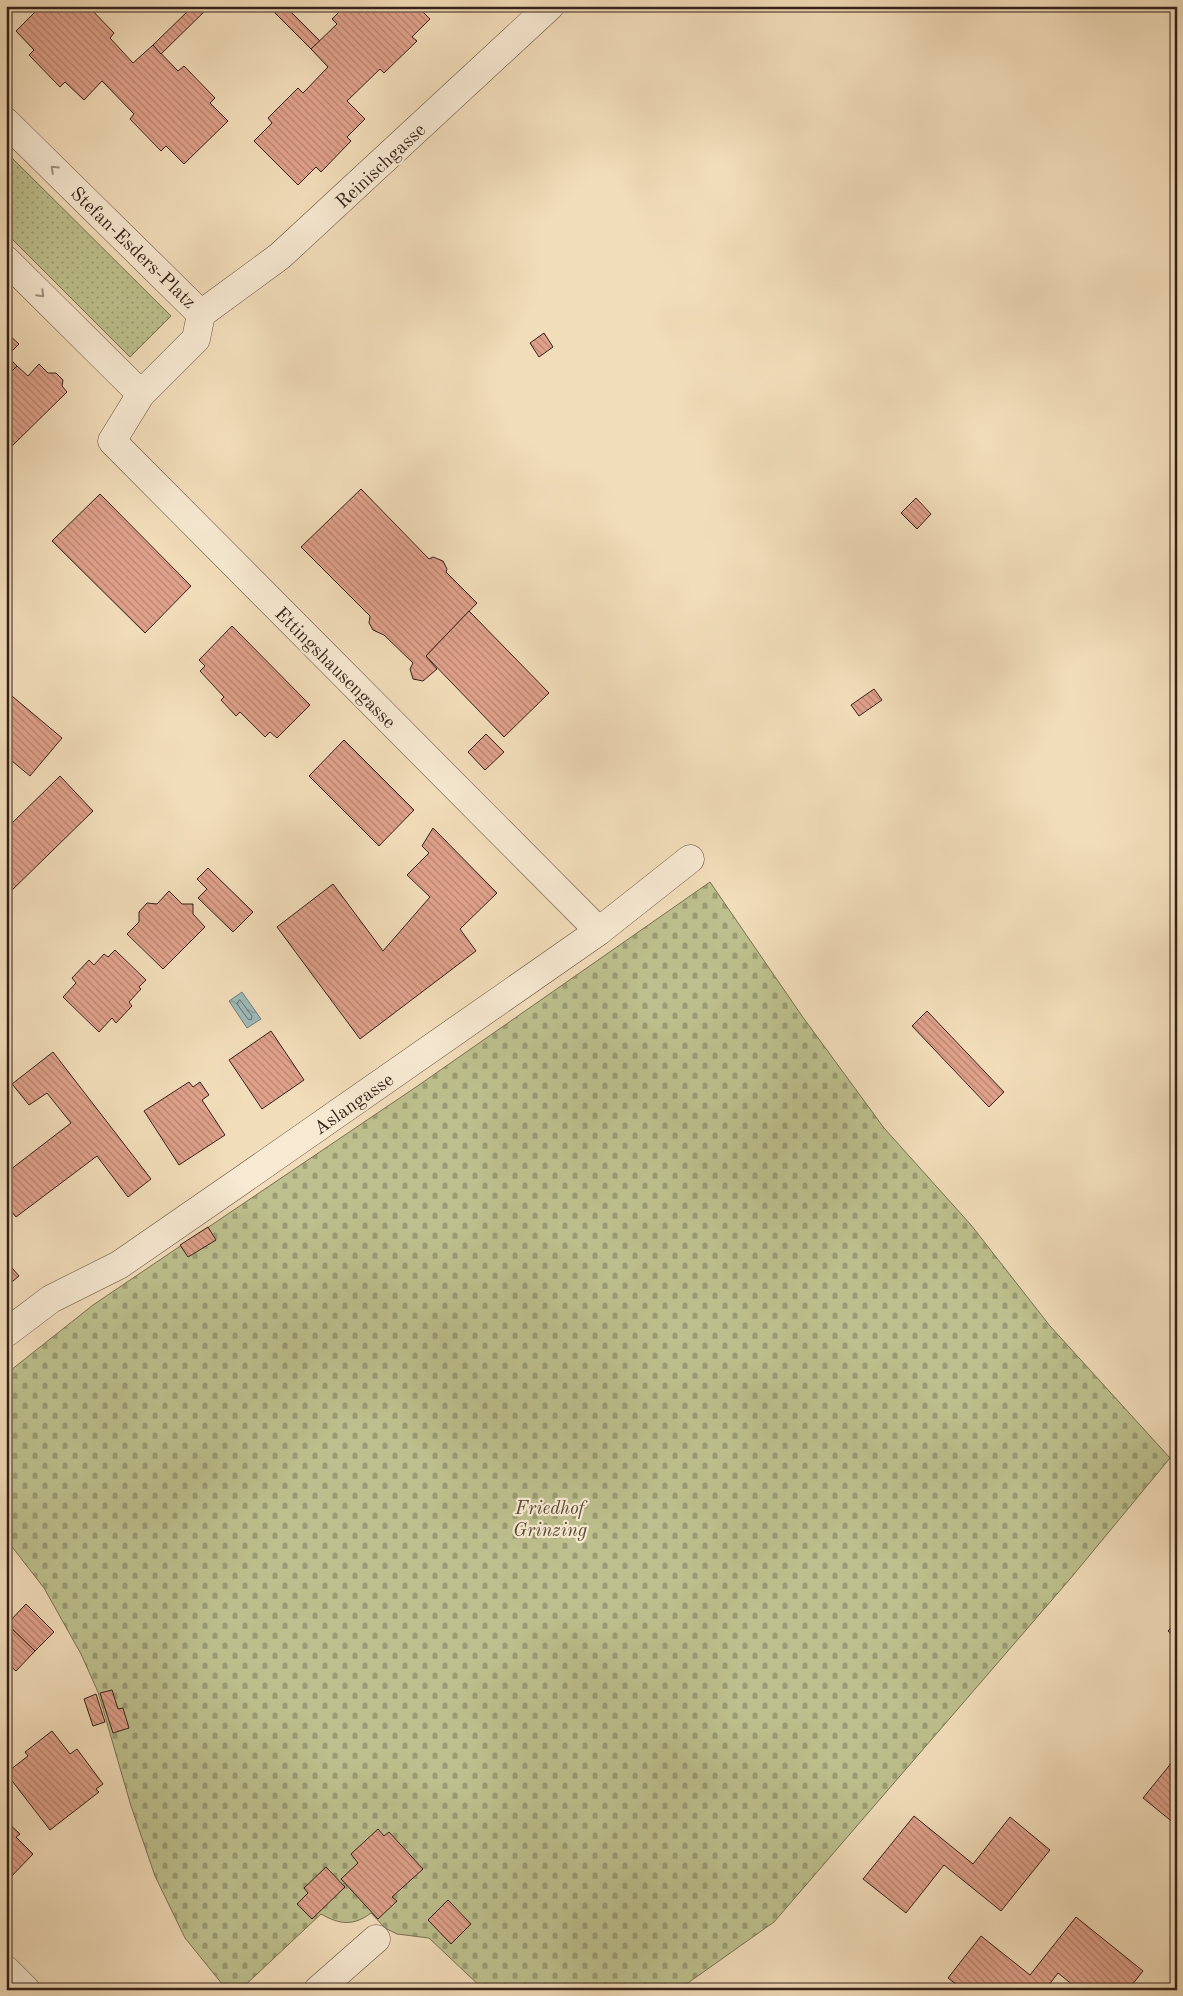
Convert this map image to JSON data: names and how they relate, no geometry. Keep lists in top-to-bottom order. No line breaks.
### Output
{"streets":{"street":["Reinischgasse","Stefan-Esders-Platz","Ettingshausengasse","Aslangasse"]},"crossings":[["Reinischgasse","Stefan-Esders-Platz"],["Stefan-Esders-Platz","Ettingshausengasse"],["Ettingshausengasse","Aslangasse"]],"parks":["Friedhof Grinzing"]}
